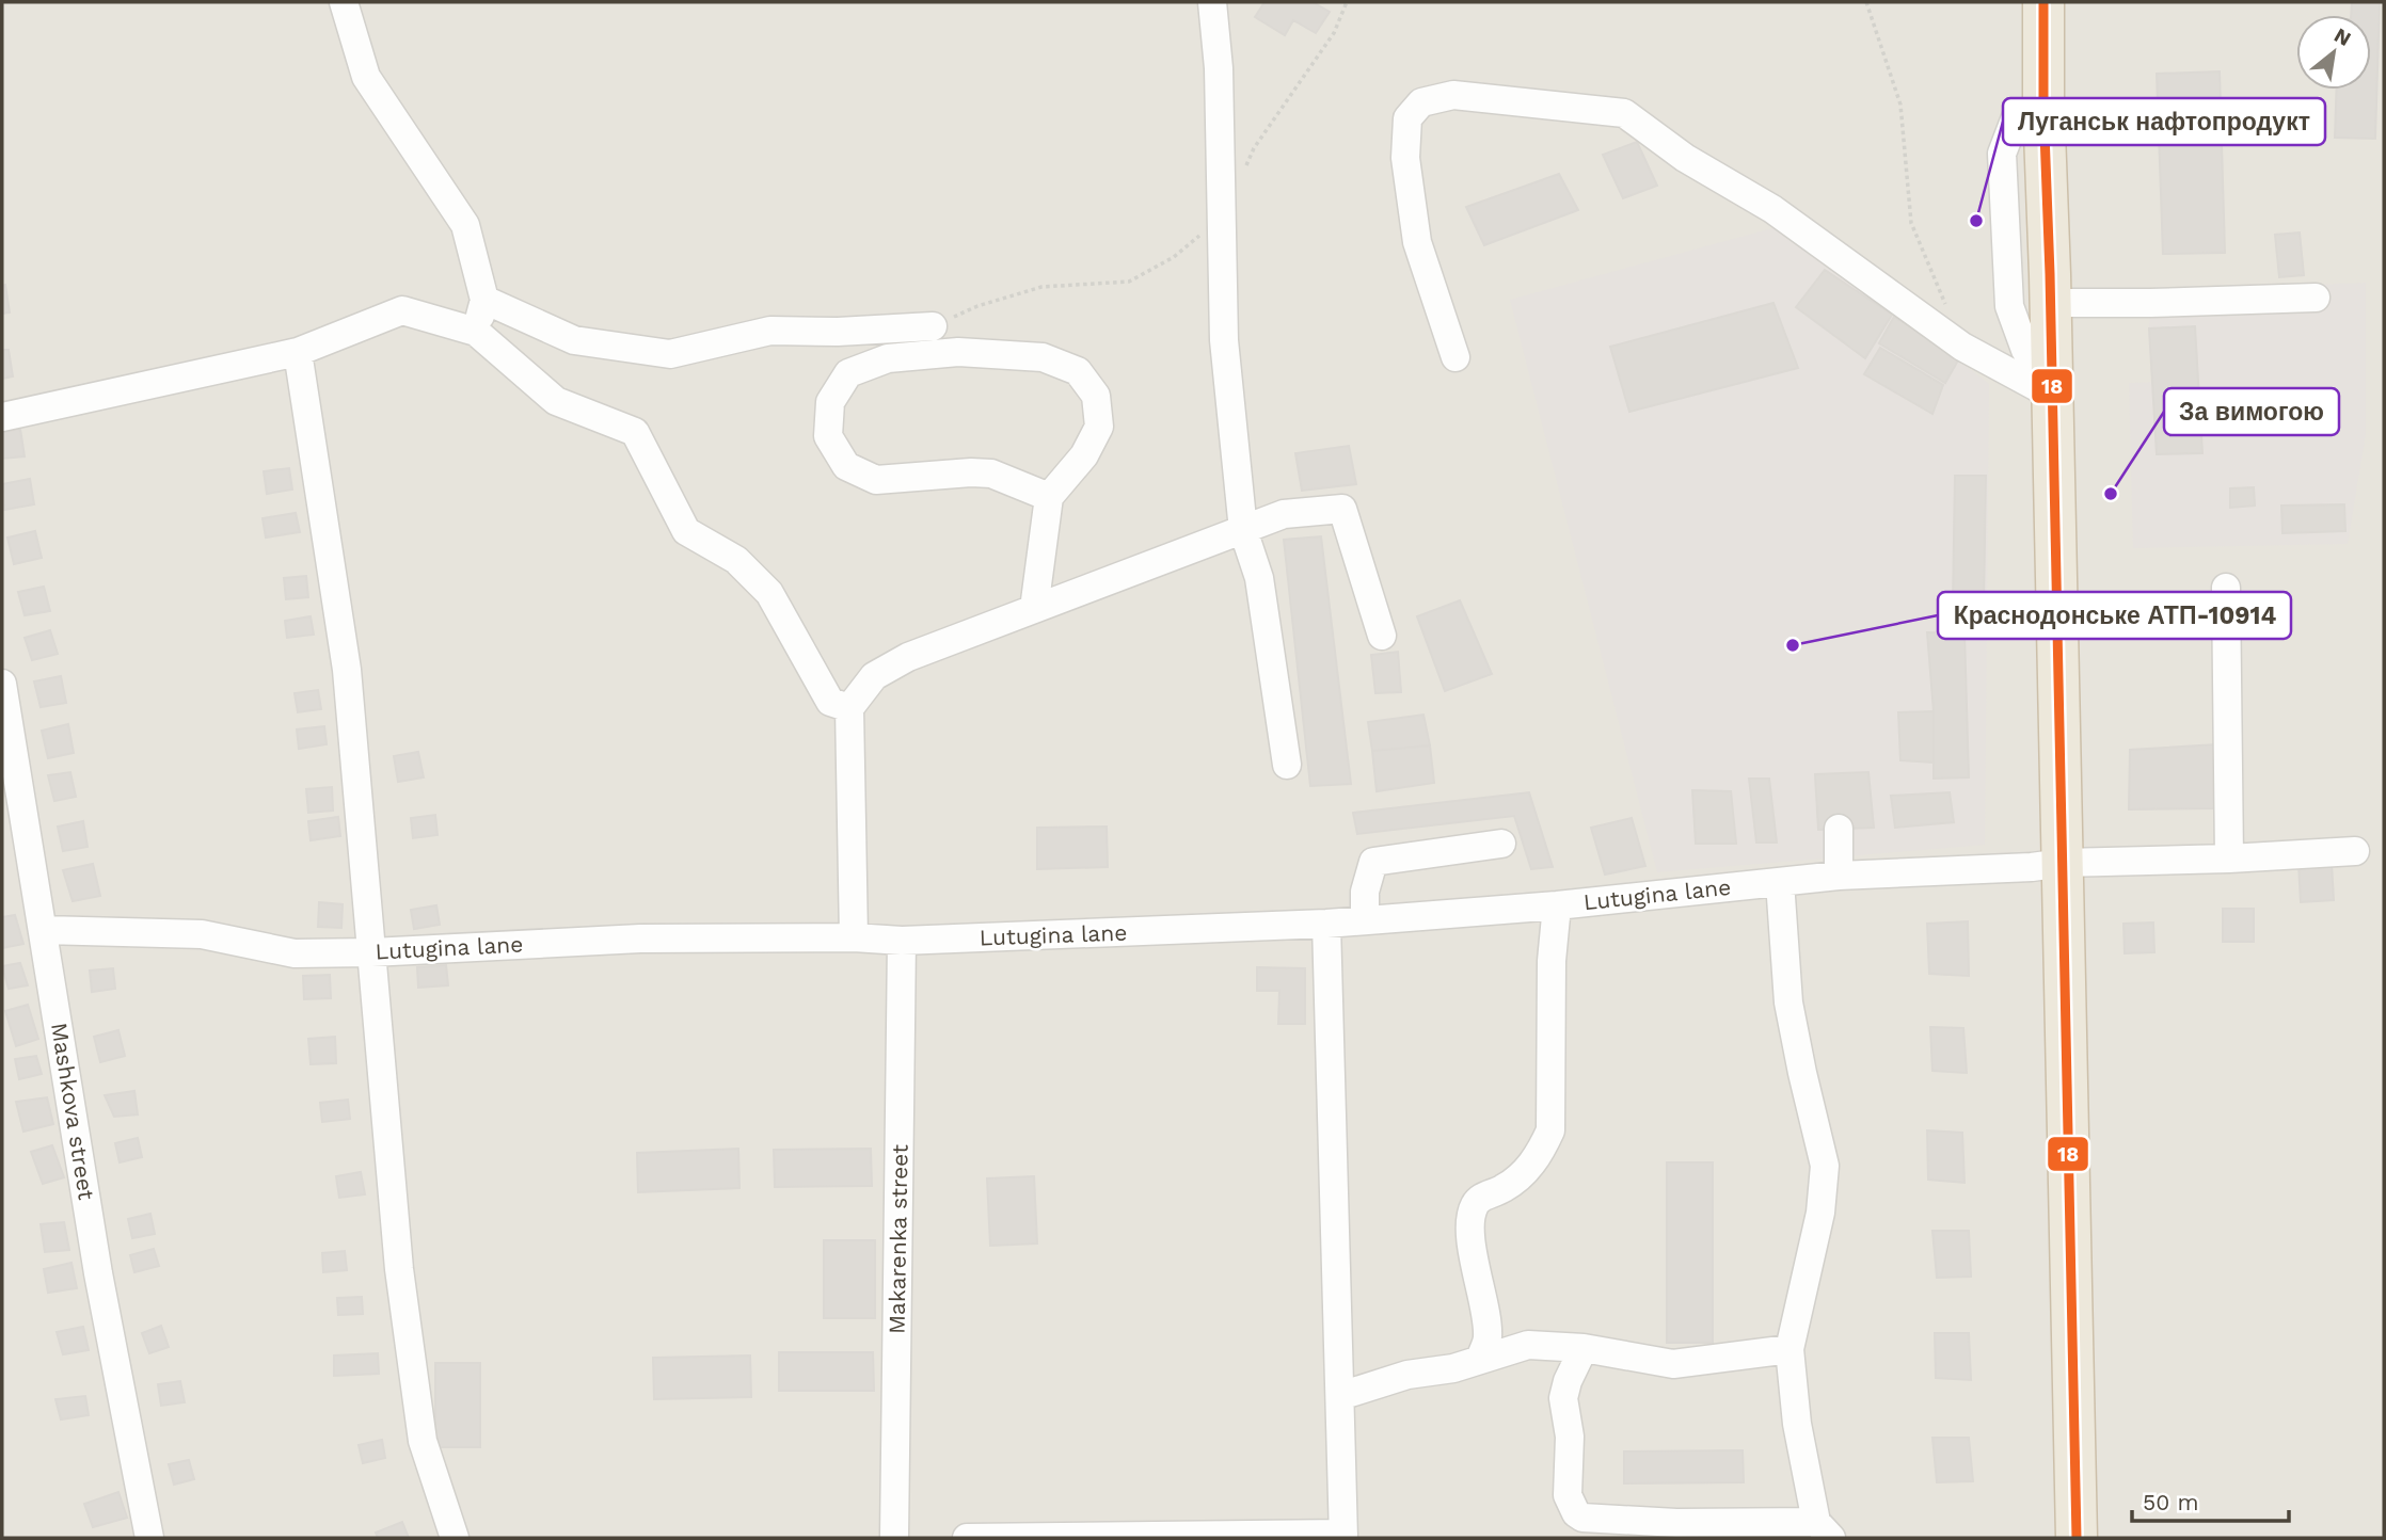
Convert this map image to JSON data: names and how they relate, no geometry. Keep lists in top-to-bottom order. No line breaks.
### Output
{"streets":{"street":["Lutugina lane","Mashkova street","Makarenka street"]},"crossings":[["Lutugina lane","Mashkova street"],["Lutugina lane","Makarenka street"]],"places":["Луганськ нафтопродукт","За вимогою","Краснодонське АТП-10914"],"lines":["transit line 18"],"scale_bar":"50 m","north":"top right"}
